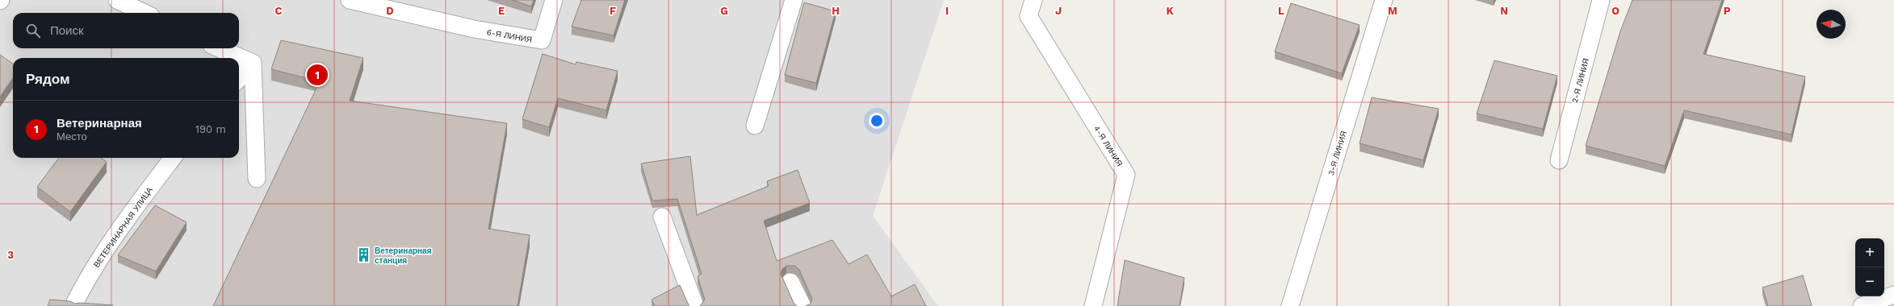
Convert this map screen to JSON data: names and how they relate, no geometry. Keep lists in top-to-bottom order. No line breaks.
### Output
{"streets":{"street":["6-Я ЛИНИЯ","2-Я ЛИНИЯ","4-Я ЛИНИЯ","3-Я ЛИНИЯ","ВЕТЕРИНАРНАЯ УЛИЦА"]},"places":{"building":["Ветеринарная станция"]},"north":"left","page":{"search":"Поиск","heading":"Рядом","pins":"1","list":[{"mark":"1","name":"Ветеринарная","note":"Место","value":"190 m"}],"map_buttons":["+","−"]},"grid":{"columns":["C","D","E","F","G","H","I","J","K","L","M","N","O","P"],"rows":["3"]}}
